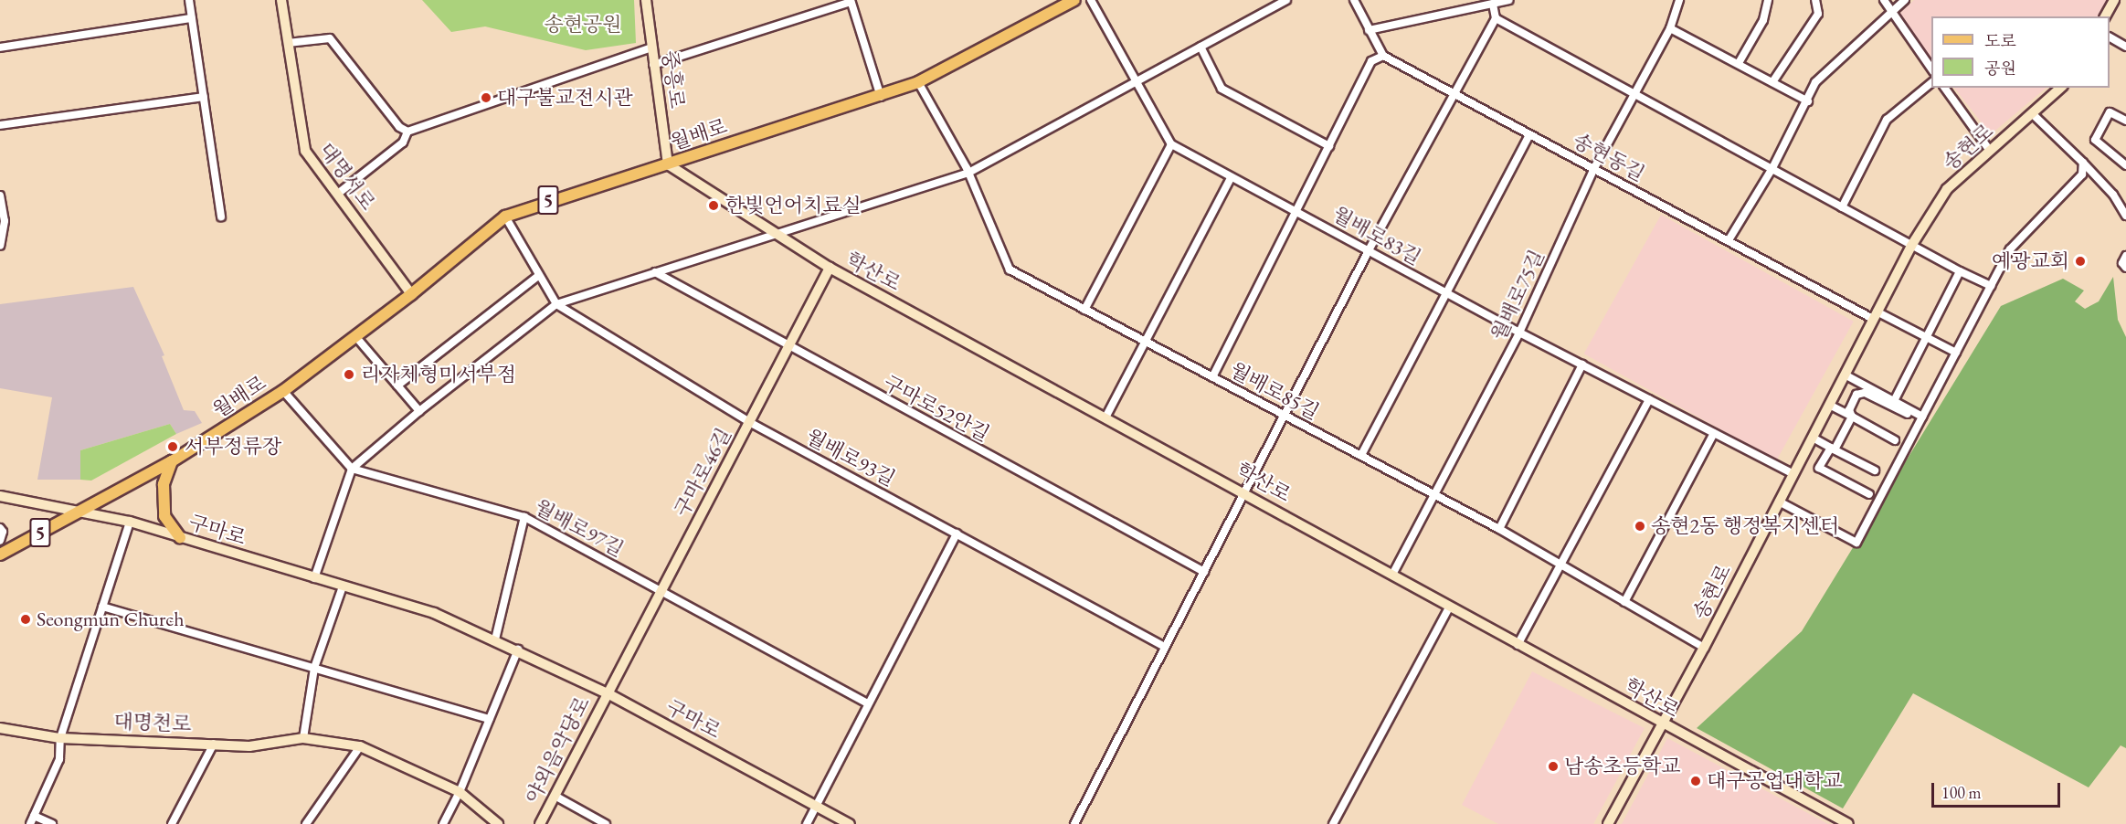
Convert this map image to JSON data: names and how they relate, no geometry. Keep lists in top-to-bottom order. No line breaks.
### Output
{"streets":{"main road":["중흥로","월배로","송현로","대명서로","5","학산로","구마로46길","구마로","대명천로","야외음악당로"],"street":["송현동길","월배로83길","월배로75길","월배로85길","구마로52안길","월배로93길","월배로97길"]},"crossings":[["중흥로","월배로"],["중흥로","학산로"],["월배로","대명서로"],["월배로","5"],["월배로","학산로"],["월배로","월배로85길"],["월배로","월배로93길"],["월배로","구마로"],["송현로","송현동길"],["송현로","월배로83길"],["송현로","학산로"],["송현로","월배로85길"],["송현동길","월배로75길"],["5","구마로"],["월배로83길","월배로75길"],["학산로","월배로75길"],["학산로","구마로46길"],["월배로75길","월배로85길"],["구마로52안길","구마로46길"],["월배로93길","구마로46길"],["구마로46길","월배로97길"],["구마로46길","구마로"],["구마로46길","야외음악당로"],["구마로","야외음악당로"]],"parks":["송현공원"],"places":["대구불교전시관","한빛언어치료실","예광교회","리자체형미서부점","서부정류장","송현2동 행정복지센터","Seongmun Church","남송초등학교","대구공업대학교"],"legend":["도로","공원"],"scale_bar":"100 m"}
